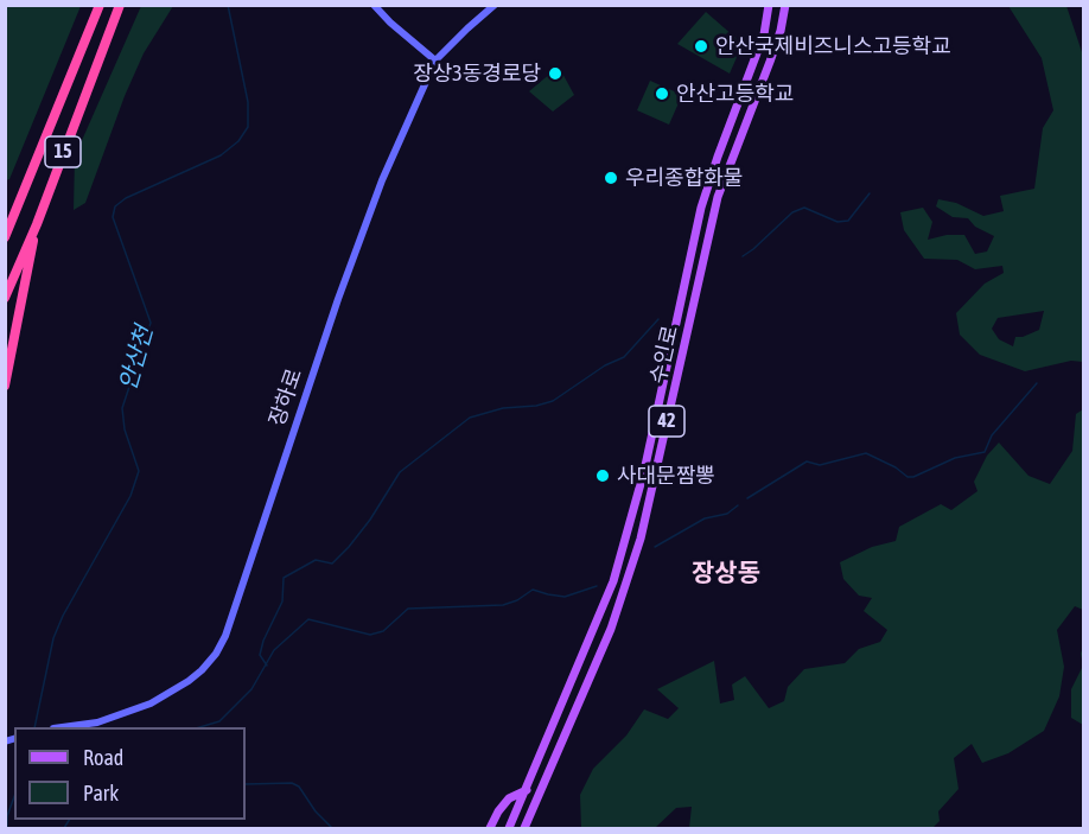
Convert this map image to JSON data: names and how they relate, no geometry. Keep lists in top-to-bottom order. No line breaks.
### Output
{"streets":{"highway":["15"],"main road":["수인로","42"],"street":["장하로"]},"districts":["장상동"],"water":["안산천"],"places":["안산국제비즈니스고등학교","장상3동경로당","안산고등학교","우리종합화물","사대문짬뽕"],"legend":["Road","Park"]}
